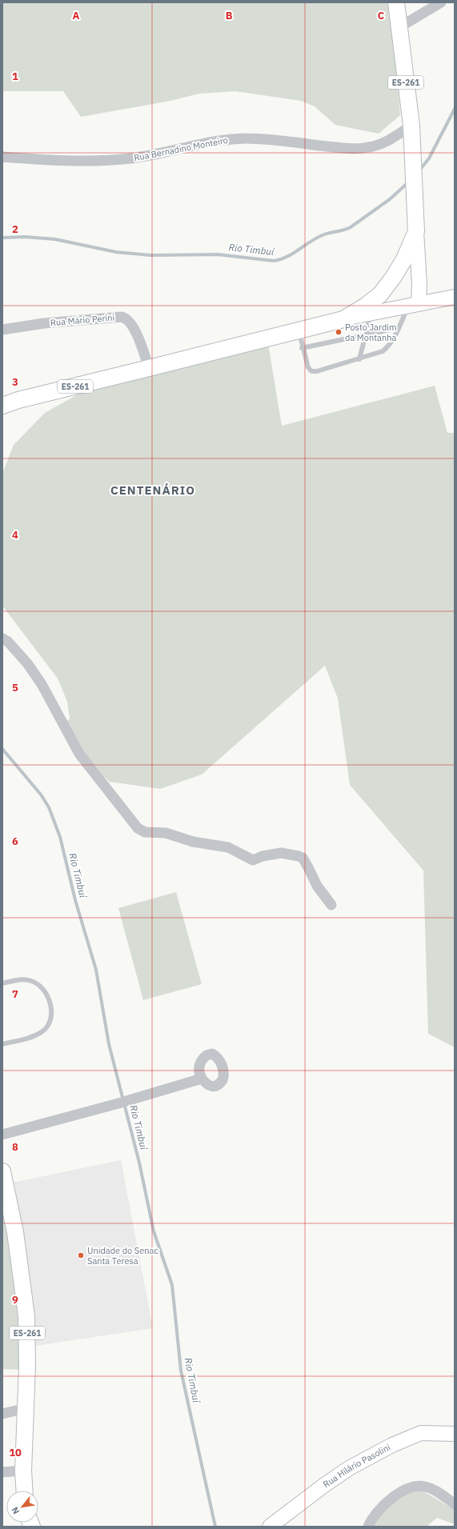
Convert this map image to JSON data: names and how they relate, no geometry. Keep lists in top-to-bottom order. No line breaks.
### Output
{"streets":{"main road":["ES-261"],"street":["Rua Bernadino Monteiro","Rua Mário Perini","Rua Hilário Pasolini"]},"crossings":[["ES-261","Rua Bernadino Monteiro"],["ES-261","Rua Mário Perini"]],"districts":["CENTENÁRIO"],"water":["Rio Timbuí"],"places":["Posto Jardim da Montanha","Unidade do Senac Santa Teresa"],"north":"bottom left","grid":{"columns":["A","B","C"],"rows":["1","2","3","4","5","6","7","8","9","10"]}}
